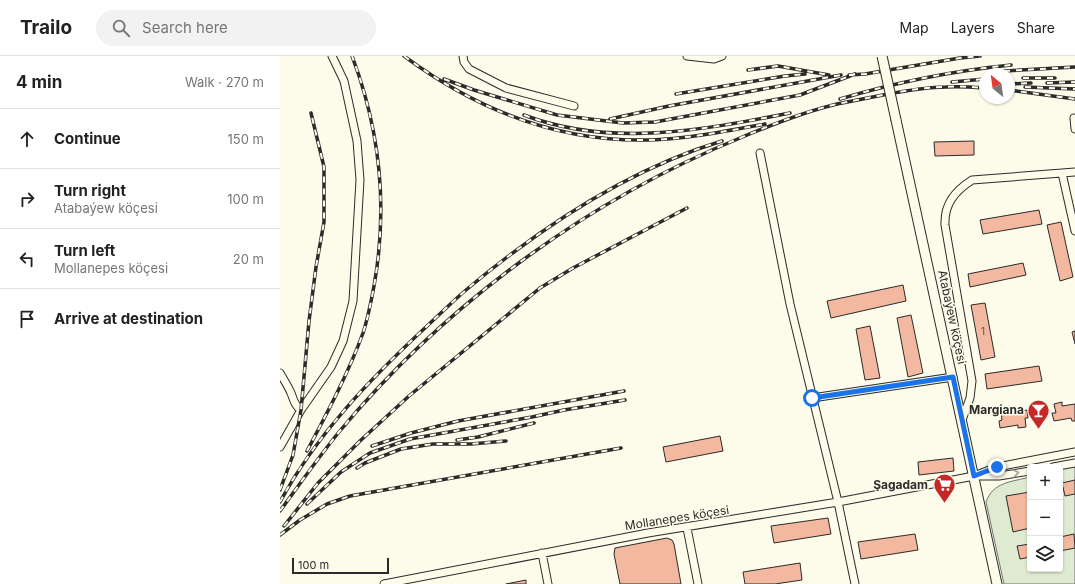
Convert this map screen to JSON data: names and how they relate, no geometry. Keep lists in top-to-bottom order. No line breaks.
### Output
{"streets":{"main road":["Atabaýew köçesi"],"street":["Mollanepes köçesi"]},"crossings":[["Atabaýew köçesi","Mollanepes köçesi"]],"places":{"bar":["Margiana"],"supermarket":["Şagadam"]},"house_numbers":["1"],"scale_bar":"100 m","north":"top left","page":{"header":"Trailo","search":"Search here","nav":["Map","Layers","Share"],"heading":["4 min","Walk · 270 m"],"list":[["Continue","150 m"],["Turn right","Atabaýew köçesi","100 m"],["Turn left","Mollanepes köçesi","20 m"],"Arrive at destination"],"map_buttons":["+","−"],"scale":"100 m"}}
